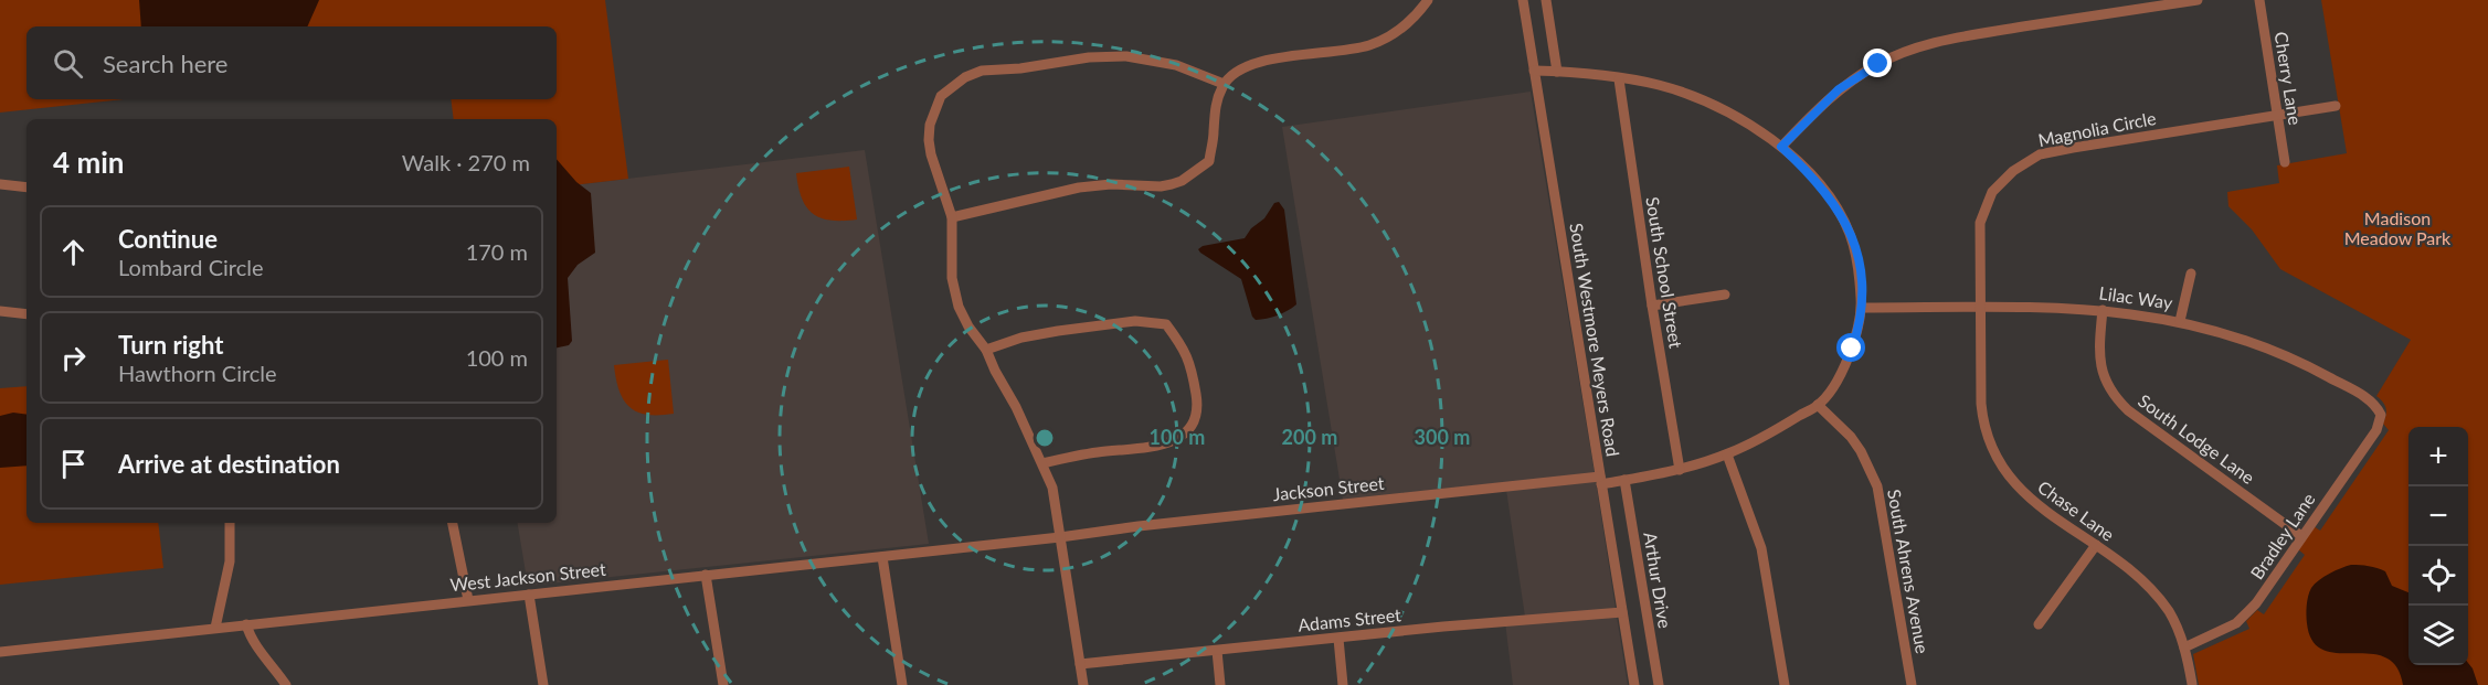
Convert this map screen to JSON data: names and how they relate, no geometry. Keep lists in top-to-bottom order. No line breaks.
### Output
{"streets":{"street":["Cherry Lane","Magnolia Circle","South School Street","Lilac Way","South Westmore Meyers Road","South Lodge Lane","Jackson Street","Chase Lane","Bradley Lane","South Ahrens Avenue","West Jackson Street","Arthur Drive","Adams Street"]},"crossings":[["Cherry Lane","Magnolia Circle"],["Magnolia Circle","Lilac Way"],["Magnolia Circle","Chase Lane"],["South School Street","Jackson Street"],["Lilac Way","South Lodge Lane"],["Lilac Way","Chase Lane"],["Lilac Way","Bradley Lane"],["South Westmore Meyers Road","Jackson Street"],["South Westmore Meyers Road","Adams Street"],["South Lodge Lane","Bradley Lane"],["Jackson Street","South Ahrens Avenue"],["Jackson Street","West Jackson Street"],["Jackson Street","Arthur Drive"],["Chase Lane","Bradley Lane"]],"parks":["Madison Meadow Park"],"page":{"search":"Search here","heading":["4 min","Walk · 270 m"],"list":[["Continue","Lombard Circle","170 m"],["Turn right","Hawthorn Circle","100 m"],"Arrive at destination"],"map_buttons":["+","−"]},"rings":["100 m","200 m","300 m"]}
